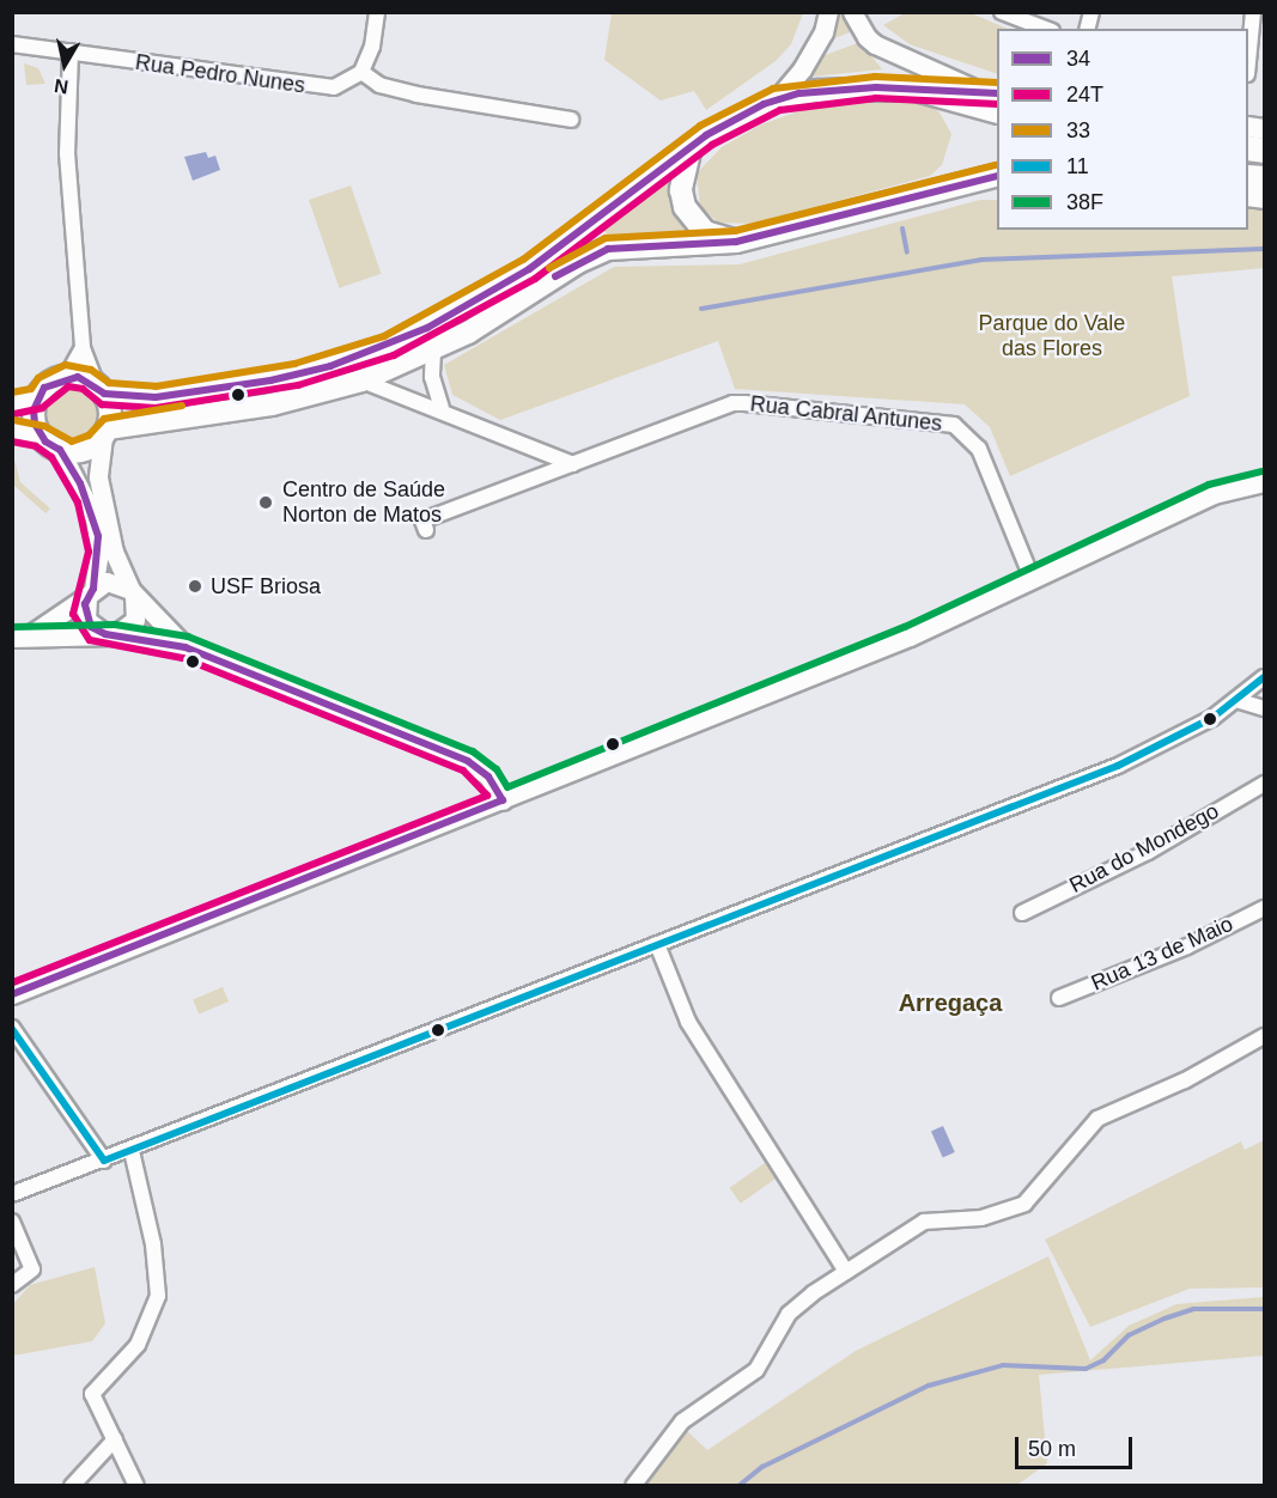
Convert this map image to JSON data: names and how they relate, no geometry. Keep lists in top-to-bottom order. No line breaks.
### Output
{"streets":{"street":["Rua Pedro Nunes","Rua Cabral Antunes","Rua do Mondego","Rua 13 de Maio"]},"districts":["Arregaça"],"parks":["Parque do Vale das Flores"],"places":["Centro de Saúde Norton de Matos","USF Briosa"],"lines":["transit line 33","transit line 34","transit line 24T","transit line 38F","transit line 11"],"legend":["34","24T","33","11","38F"],"scale_bar":"50 m","north":"bottom"}
